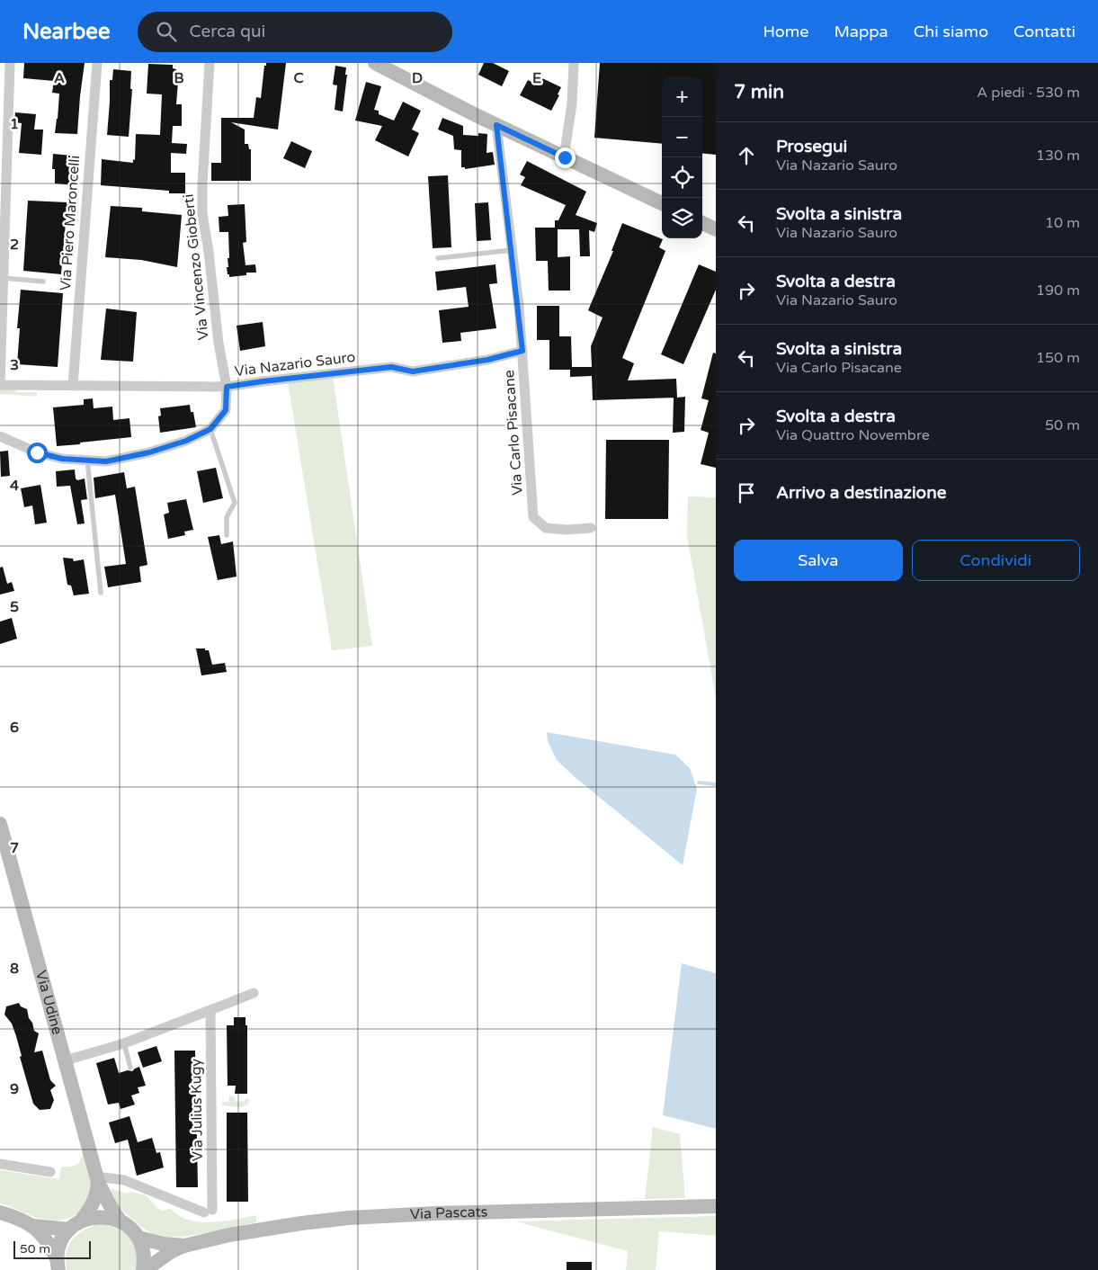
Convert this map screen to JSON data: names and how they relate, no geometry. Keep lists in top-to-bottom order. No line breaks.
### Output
{"streets":{"main road":["Via Udine","Via Pascats"],"street":["Via Piero Maroncelli","Via Vincenzo Gioberti","Via Nazario Sauro","Via Carlo Pisacane","Via Julius Kugy"]},"crossings":[["Via Vincenzo Gioberti","Via Nazario Sauro"],["Via Nazario Sauro","Via Carlo Pisacane"],["Via Udine","Via Julius Kugy"],["Via Udine","Via Pascats"]],"scale_bar":"50 m","page":{"header":"Nearbee","search":"Cerca qui","nav":["Home","Mappa","Chi siamo","Contatti"],"heading":["7 min","A piedi · 530 m"],"map_buttons":["+","−"],"list":[["Prosegui","Via Nazario Sauro","130 m"],["Svolta a sinistra","Via Nazario Sauro","10 m"],["Svolta a destra","Via Nazario Sauro","190 m"],["Svolta a sinistra","Via Carlo Pisacane","150 m"],["Svolta a destra","Via Quattro Novembre","50 m"],"Arrivo a destinazione"],"buttons":["Salva","Condividi"],"scale":"50 m"},"grid":{"columns":["A","B","C","D","E"],"rows":["1","2","3","4","5","6","7","8","9"]}}
